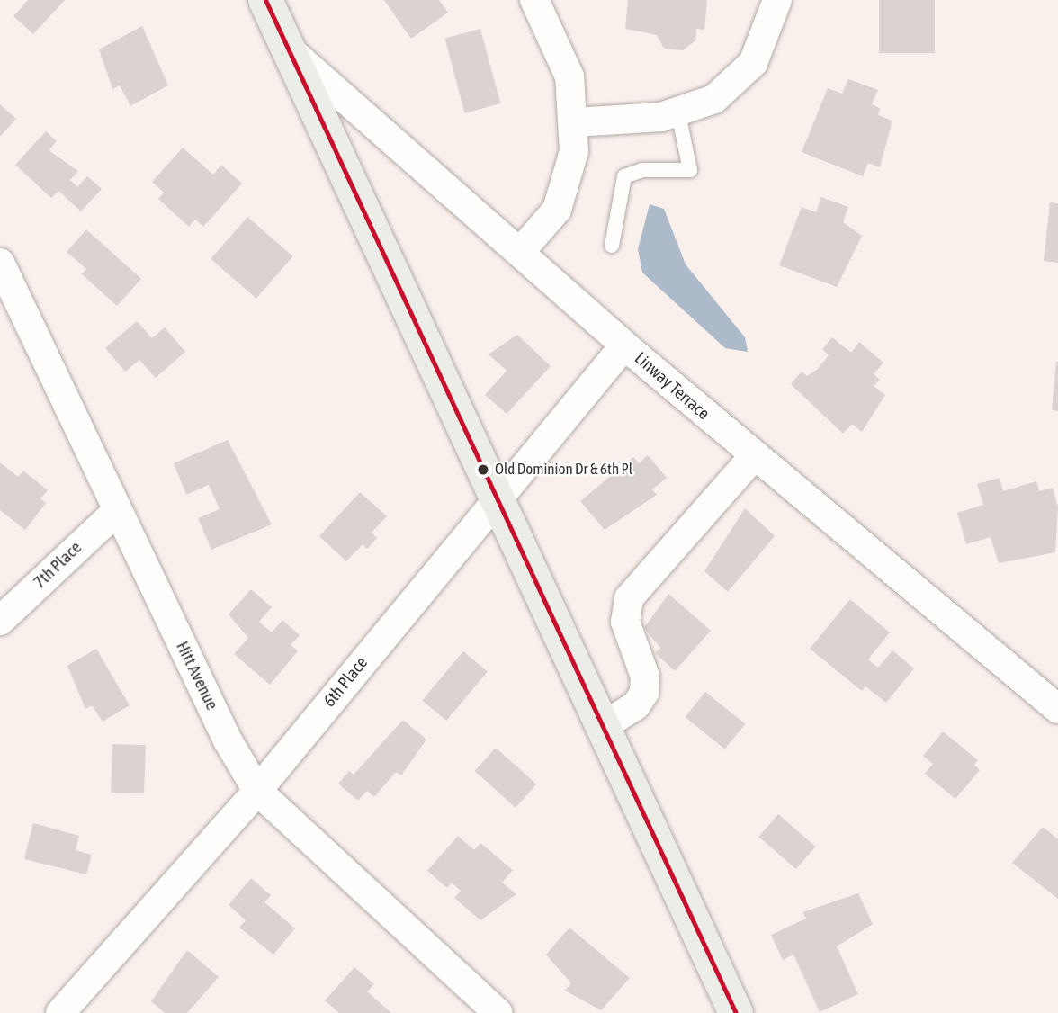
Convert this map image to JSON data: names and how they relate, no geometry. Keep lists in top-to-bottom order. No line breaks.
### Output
{"streets":{"street":["Linway Terrace","7th Place","Hitt Avenue","6th Place"]},"crossings":[["Linway Terrace","6th Place"],["7th Place","Hitt Avenue"],["Hitt Avenue","6th Place"]],"places":["Old Dominion Dr & 6th Pl"]}
